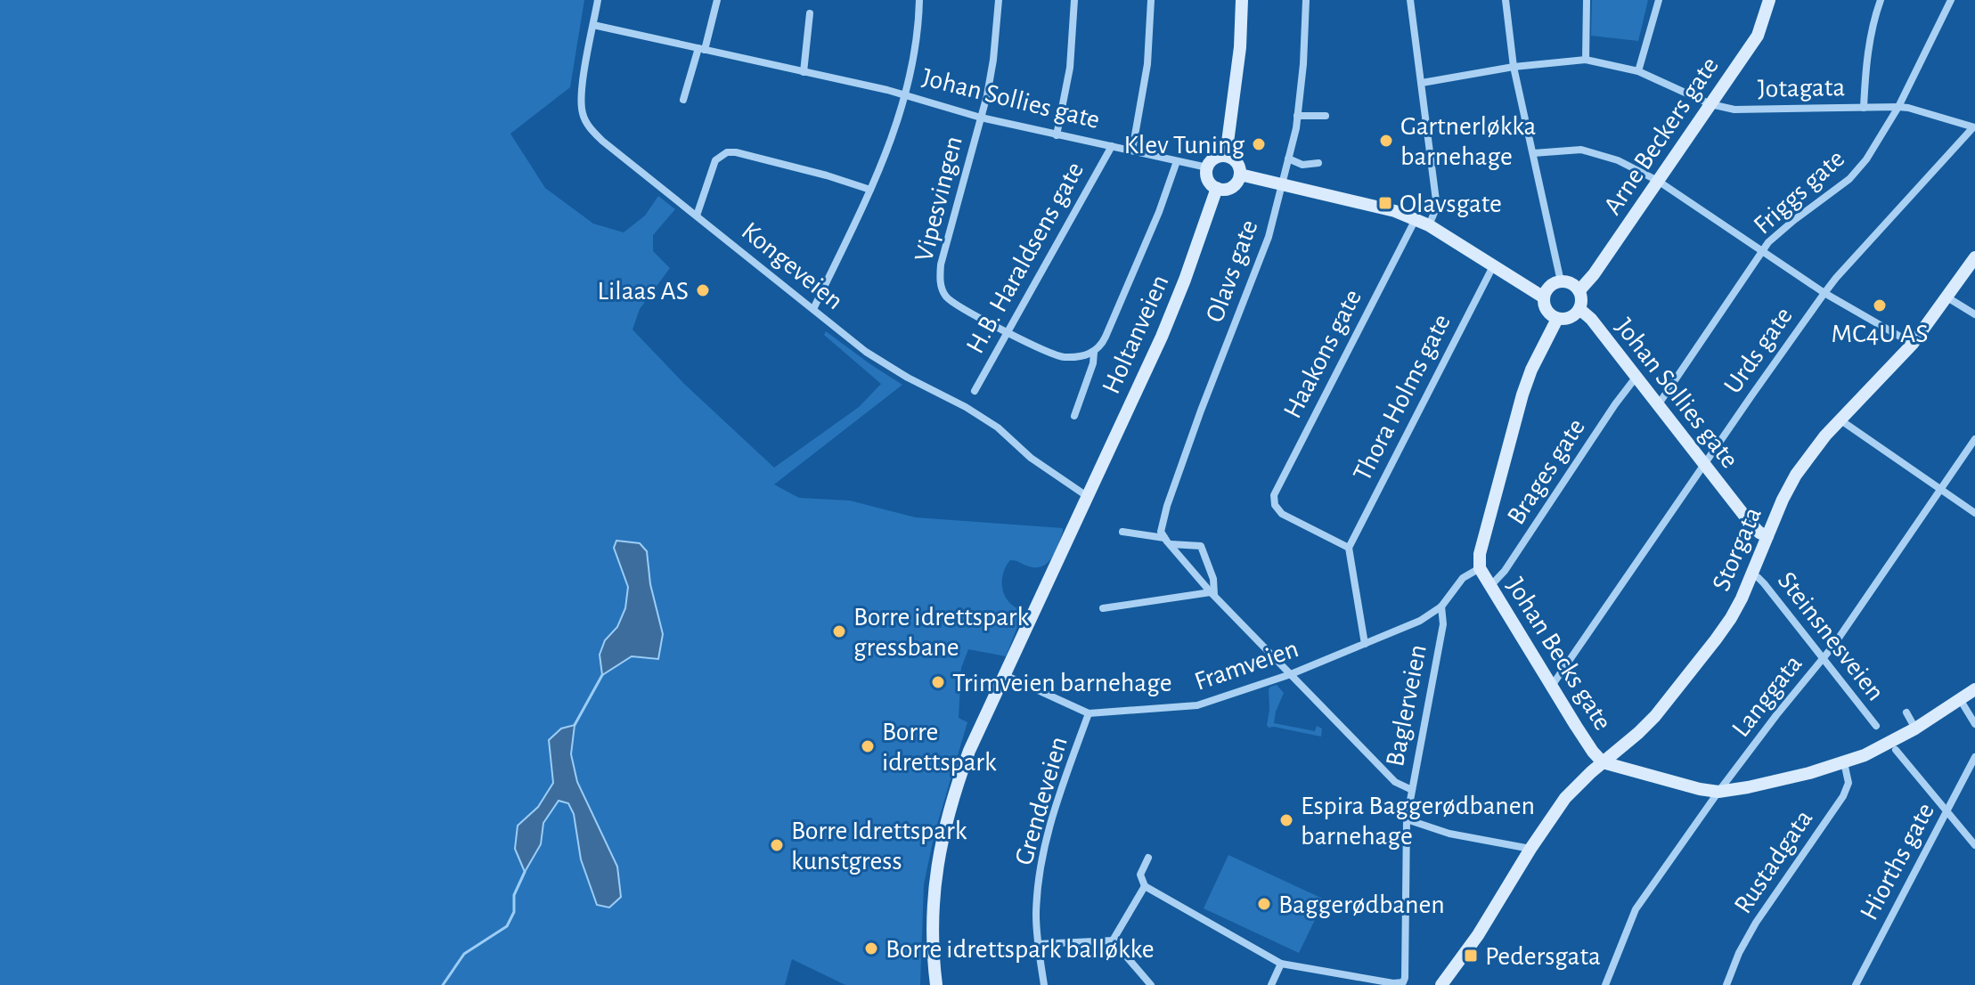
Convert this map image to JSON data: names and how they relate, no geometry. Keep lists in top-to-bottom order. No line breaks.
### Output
{"streets":{"main road":["Johan Sollies gate","Arne Beckers gate","Holtanveien","Storgata","Johan Becks gate"],"street":["Jotagata","Friggs gate","Vipesvingen","H.B. Haraldsens gate","Kongeveien","Olavs gate","Urds gate","Haakons gate","Thora Holms gate","Brages gate","Steinsnesveien","Framveien","Langgata","Baglerveien","Grendeveien","Rustadgata","Hiorths gate"]},"crossings":[["Jotagata","Arne Beckers gate"],["Jotagata","Friggs gate"],["Jotagata","Urds gate"],["Johan Sollies gate","Arne Beckers gate"],["Johan Sollies gate","Friggs gate"],["Johan Sollies gate","Vipesvingen"],["Johan Sollies gate","H.B. Haraldsens gate"],["Johan Sollies gate","Kongeveien"],["Johan Sollies gate","Holtanveien"],["Johan Sollies gate","Urds gate"],["Johan Sollies gate","Brages gate"],["Johan Sollies gate","Storgata"],["Vipesvingen","H.B. Haraldsens gate"],["Kongeveien","Holtanveien"],["Holtanveien","Framveien"],["Urds gate","Johan Becks gate"],["Haakons gate","Thora Holms gate"],["Brages gate","Johan Becks gate"],["Storgata","Steinsnesveien"],["Storgata","Johan Becks gate"],["Steinsnesveien","Langgata"],["Johan Becks gate","Framveien"],["Framveien","Baglerveien"],["Framveien","Grendeveien"]],"places":{"other":["Gartnerløkka barnehage","Klev Tuning","Lilaas AS","MC4U AS","Borre idrettspark gressbane","Trimveien barnehage","Borre idrettspark","Espira Baggerødbanen barnehage","Borre Idrettspark kunstgress","Baggerødbanen","Borre idrettspark balløkke"],"transit":["Olavsgate","Pedersgata"]}}
